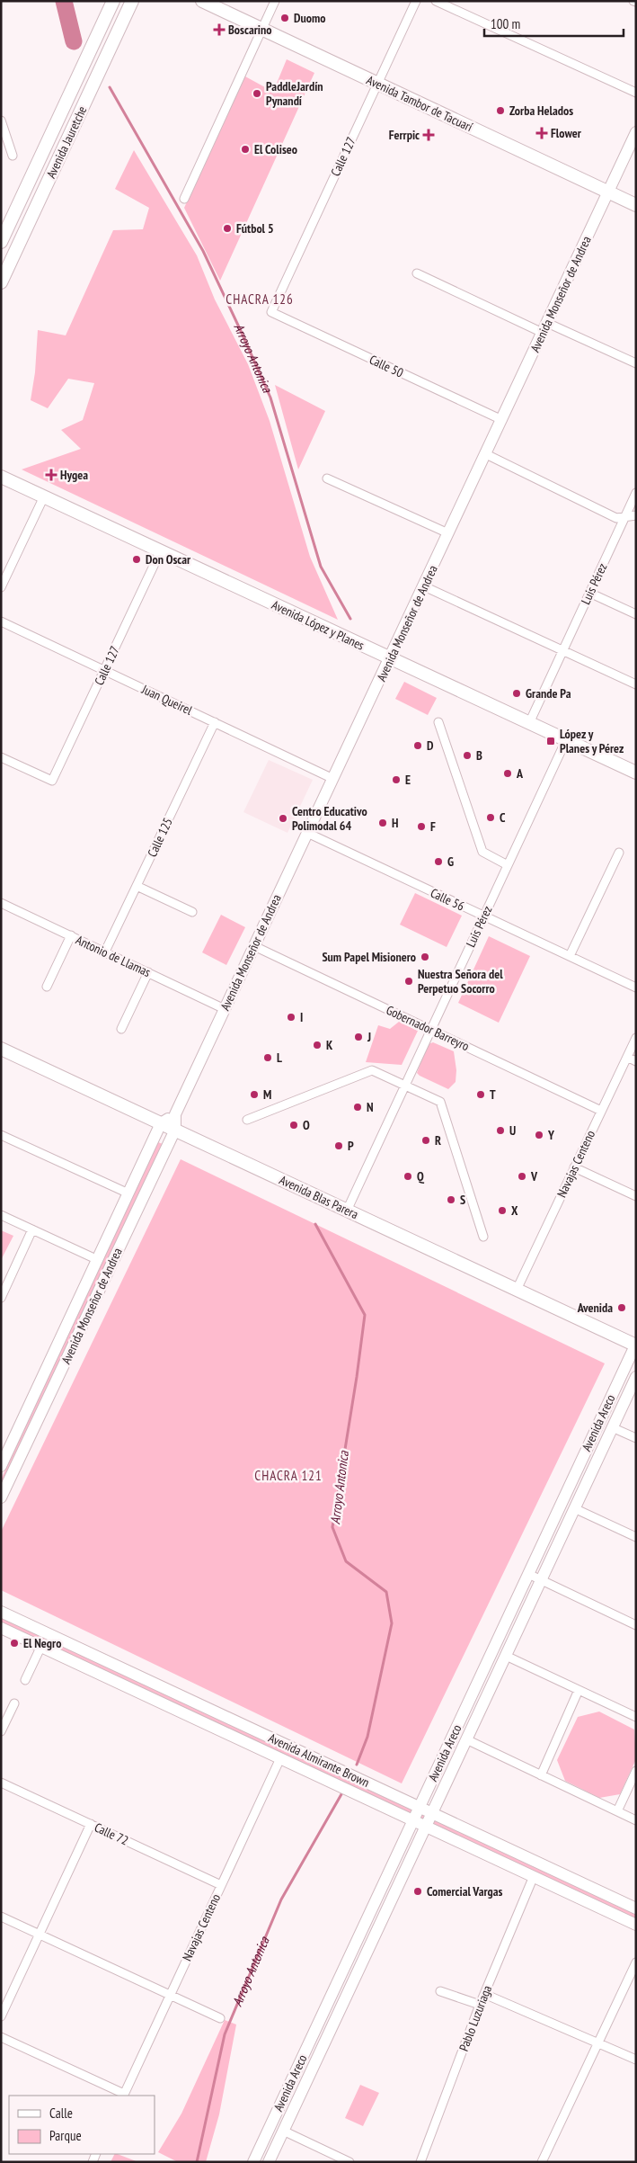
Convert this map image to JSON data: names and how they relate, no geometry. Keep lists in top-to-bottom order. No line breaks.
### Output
{"streets":{"main road":["Avenida Tambor de Tacuarí","Avenida Jauretche","Avenida Monseñor de Andrea","Avenida López y Planes","Avenida Blas Parera","Avenida Areco","Avenida Almirante Brown"],"street":["Calle 127","Calle 50","Luis Pérez","Juan Queirel","Calle 125","Calle 56","Antonio de Llamas","Gobernador Barreyro","Navajas Centeno","Calle 72","Pablo Luzuriaga"]},"crossings":[["Avenida Tambor de Tacuarí","Calle 127"],["Avenida Tambor de Tacuarí","Avenida Monseñor de Andrea"],["Calle 127","Calle 50"],["Calle 127","Avenida López y Planes"],["Calle 127","Juan Queirel"],["Avenida Monseñor de Andrea","Calle 50"],["Avenida Monseñor de Andrea","Avenida López y Planes"],["Avenida Monseñor de Andrea","Juan Queirel"],["Avenida Monseñor de Andrea","Calle 56"],["Avenida Monseñor de Andrea","Antonio de Llamas"],["Avenida Monseñor de Andrea","Gobernador Barreyro"],["Avenida Monseñor de Andrea","Avenida Blas Parera"],["Luis Pérez","Avenida López y Planes"],["Luis Pérez","Calle 56"],["Luis Pérez","Gobernador Barreyro"],["Luis Pérez","Avenida Blas Parera"],["Juan Queirel","Calle 125"],["Calle 125","Antonio de Llamas"],["Gobernador Barreyro","Navajas Centeno"],["Navajas Centeno","Avenida Blas Parera"],["Navajas Centeno","Avenida Almirante Brown"],["Navajas Centeno","Calle 72"],["Avenida Blas Parera","Avenida Areco"],["Avenida Areco","Avenida Almirante Brown"],["Avenida Almirante Brown","Pablo Luzuriaga"]],"districts":["CHACRA 126","CHACRA 121"],"water":["Arroyo Antonica"],"places":{"other":["Duomo","PaddleJardín Pynandí","Zorba Helados","El Coliseo","Fútbol 5","Don Oscar","Grande Pa","D","B","A","E","C","Centro Educativo Polimodal 64","H","F","G","Sum Papel Misionero","Nuestra Señora del Perpetuo Socorro","I","J","K","L","M","T","N","O","U","Y","R","P","Q","V","S","X","Avenida","El Negro","Comercial Vargas"],"health":["Boscarino","Flower","Ferrpic","Hygea"],"transit":["López y Planes y Pérez"]},"legend":["Calle","Parque"],"scale_bar":"100 m"}
